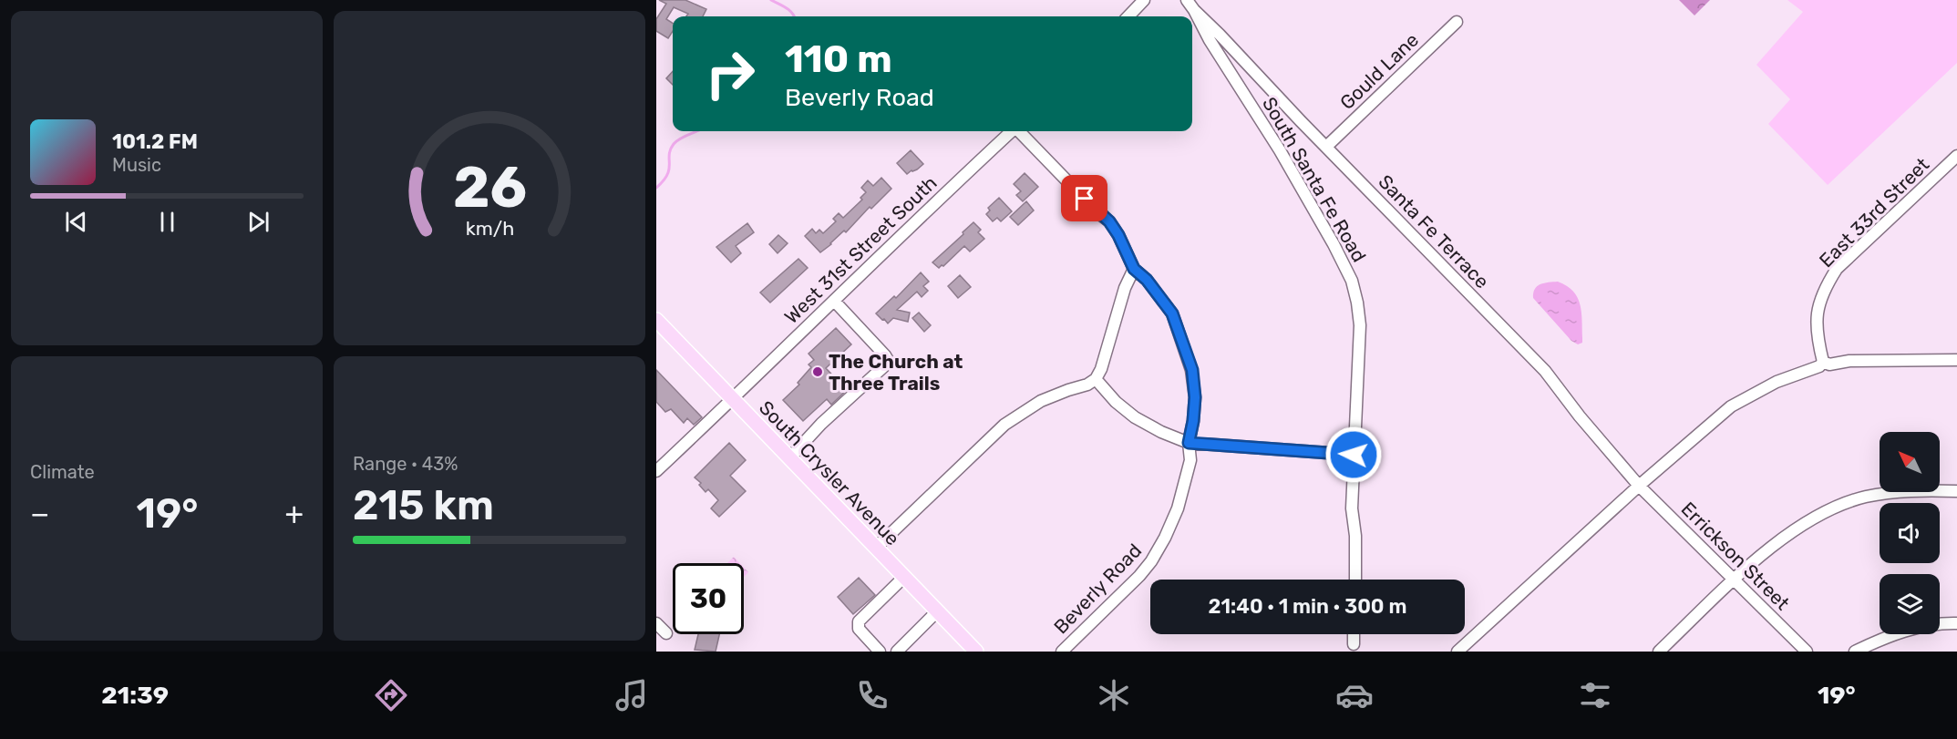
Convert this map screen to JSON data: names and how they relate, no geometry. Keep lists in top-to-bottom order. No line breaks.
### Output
{"streets":{"main road":["South Crysler Avenue"],"street":["Gould Lane","South Santa Fe Road","East 33rd Street","Santa Fe Terrace","West 31st Street South","Errickson Street","Beverly Road"]},"crossings":[["Gould Lane","Santa Fe Terrace"],["South Santa Fe Road","Santa Fe Terrace"],["Santa Fe Terrace","Errickson Street"],["West 31st Street South","South Crysler Avenue"]],"places":["The Church at Three Trails"],"north":"top left","page":{"turn":["110 m","Beverly Road"],"song":["101.2 FM","Music"],"tile":["Climate",["Range · 43%","215 km"]],"heat":["−","19°","+"],"limit":"30","trip":"21:40 · 1 min · 300 m","tabs":["21:39","19°"],"gauge":["26","km/h"]}}
